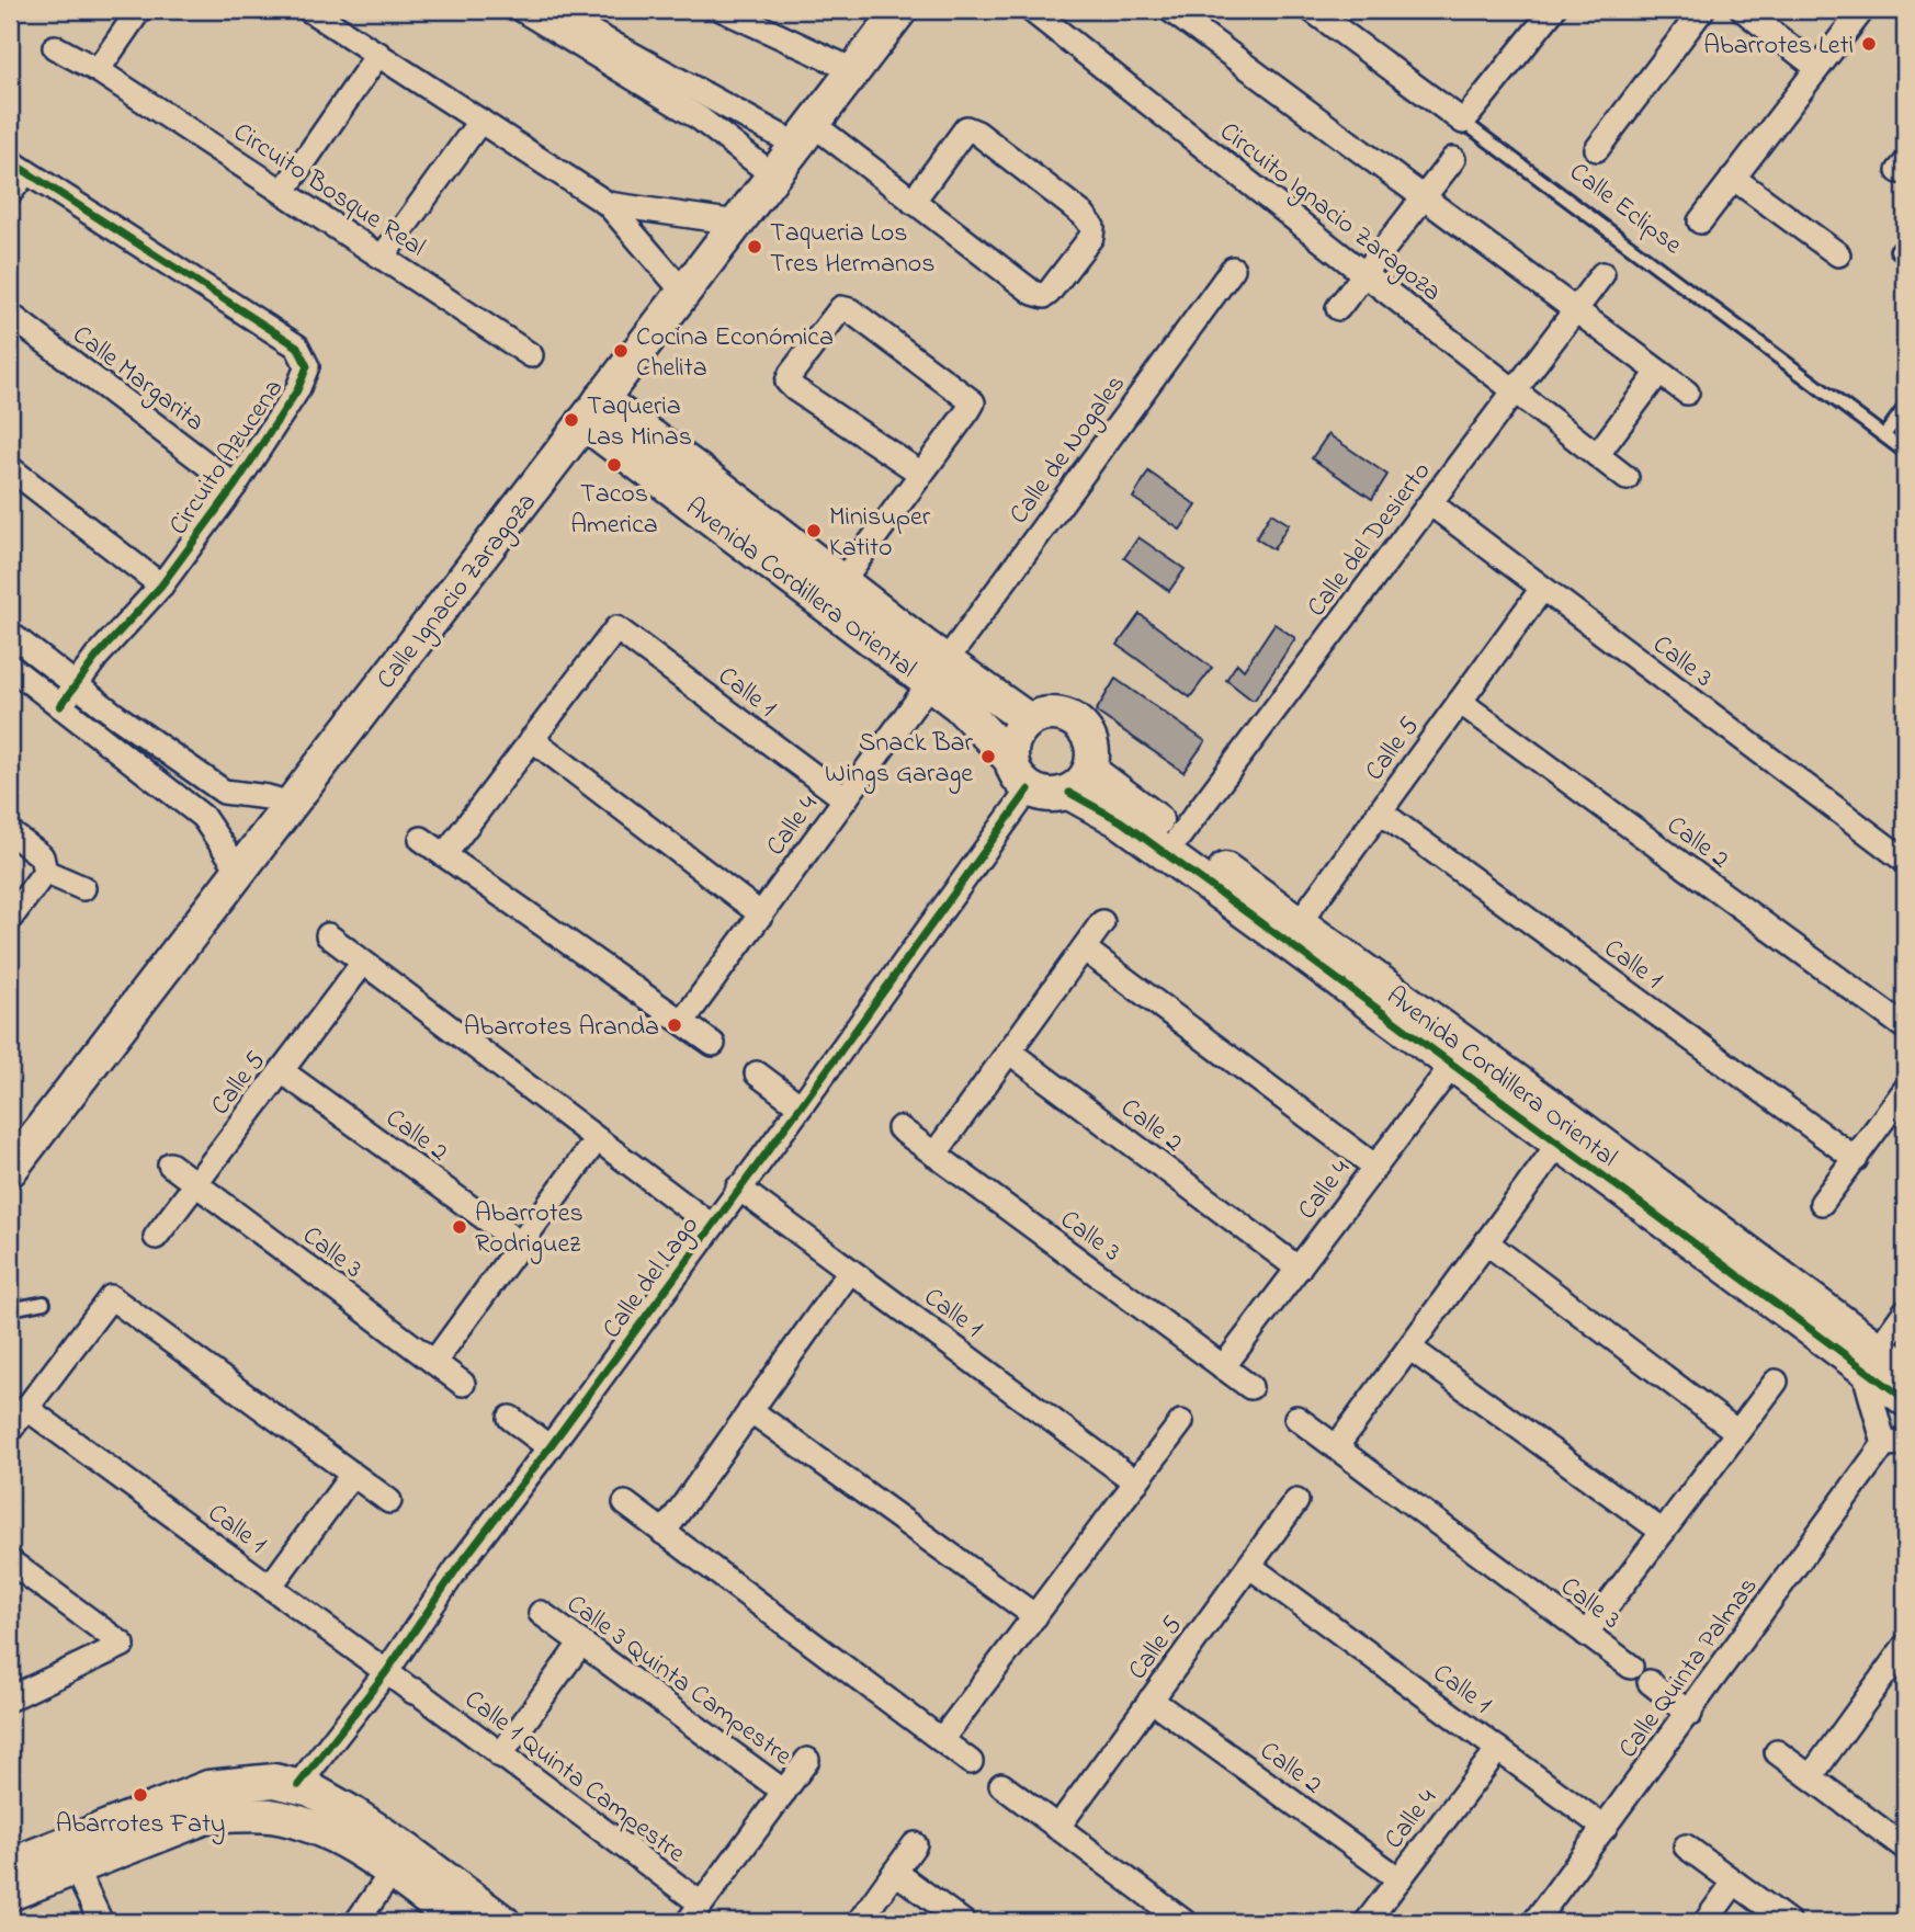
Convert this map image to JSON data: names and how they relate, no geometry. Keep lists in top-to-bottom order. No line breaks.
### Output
{"streets":{"street":["Circuito Bosque Real","Calle Eclipse","Circuito Ignacio Zaragoza","Calle Margarita","Calle de Nogales","Circuito Azucena","Calle del Desierto","Avenida Cordillera Oriental","Calle Ignacio Zaragoza","Calle 3","Calle 1","Calle 5","Calle 4","Calle 2","Calle del Lago","Calle Quinta Palmas","Calle 3 Quinta Campestre","Calle 1 Quinta Campestre"]},"crossings":[["Circuito Ignacio Zaragoza","Calle del Desierto"],["Calle Margarita","Circuito Azucena"],["Calle de Nogales","Avenida Cordillera Oriental"],["Calle de Nogales","Calle 4"],["Calle del Desierto","Avenida Cordillera Oriental"],["Calle del Desierto","Calle 3"],["Avenida Cordillera Oriental","Calle Ignacio Zaragoza"],["Avenida Cordillera Oriental","Calle 5"],["Avenida Cordillera Oriental","Calle 4"],["Avenida Cordillera Oriental","Calle del Lago"],["Avenida Cordillera Oriental","Calle Quinta Palmas"],["Calle 3","Calle 5"],["Calle 3","Calle 4"],["Calle 3","Calle Quinta Palmas"],["Calle 1","Calle 5"],["Calle 1","Calle 4"],["Calle 1","Calle del Lago"],["Calle 1","Calle Quinta Palmas"],["Calle 1","Calle 1 Quinta Campestre"],["Calle 5","Calle 2"],["Calle 4","Calle 2"]],"places":["Abarrotes Leti","Taqueria Los Tres Hermanos","Cocina Económica Chelita","Taqueria Las Minas","Tacos America","Minisuper Katito","Snack Bar Wings Garage","Abarrotes Aranda","Abarrotes Rodriguez","Abarrotes Faty"]}
